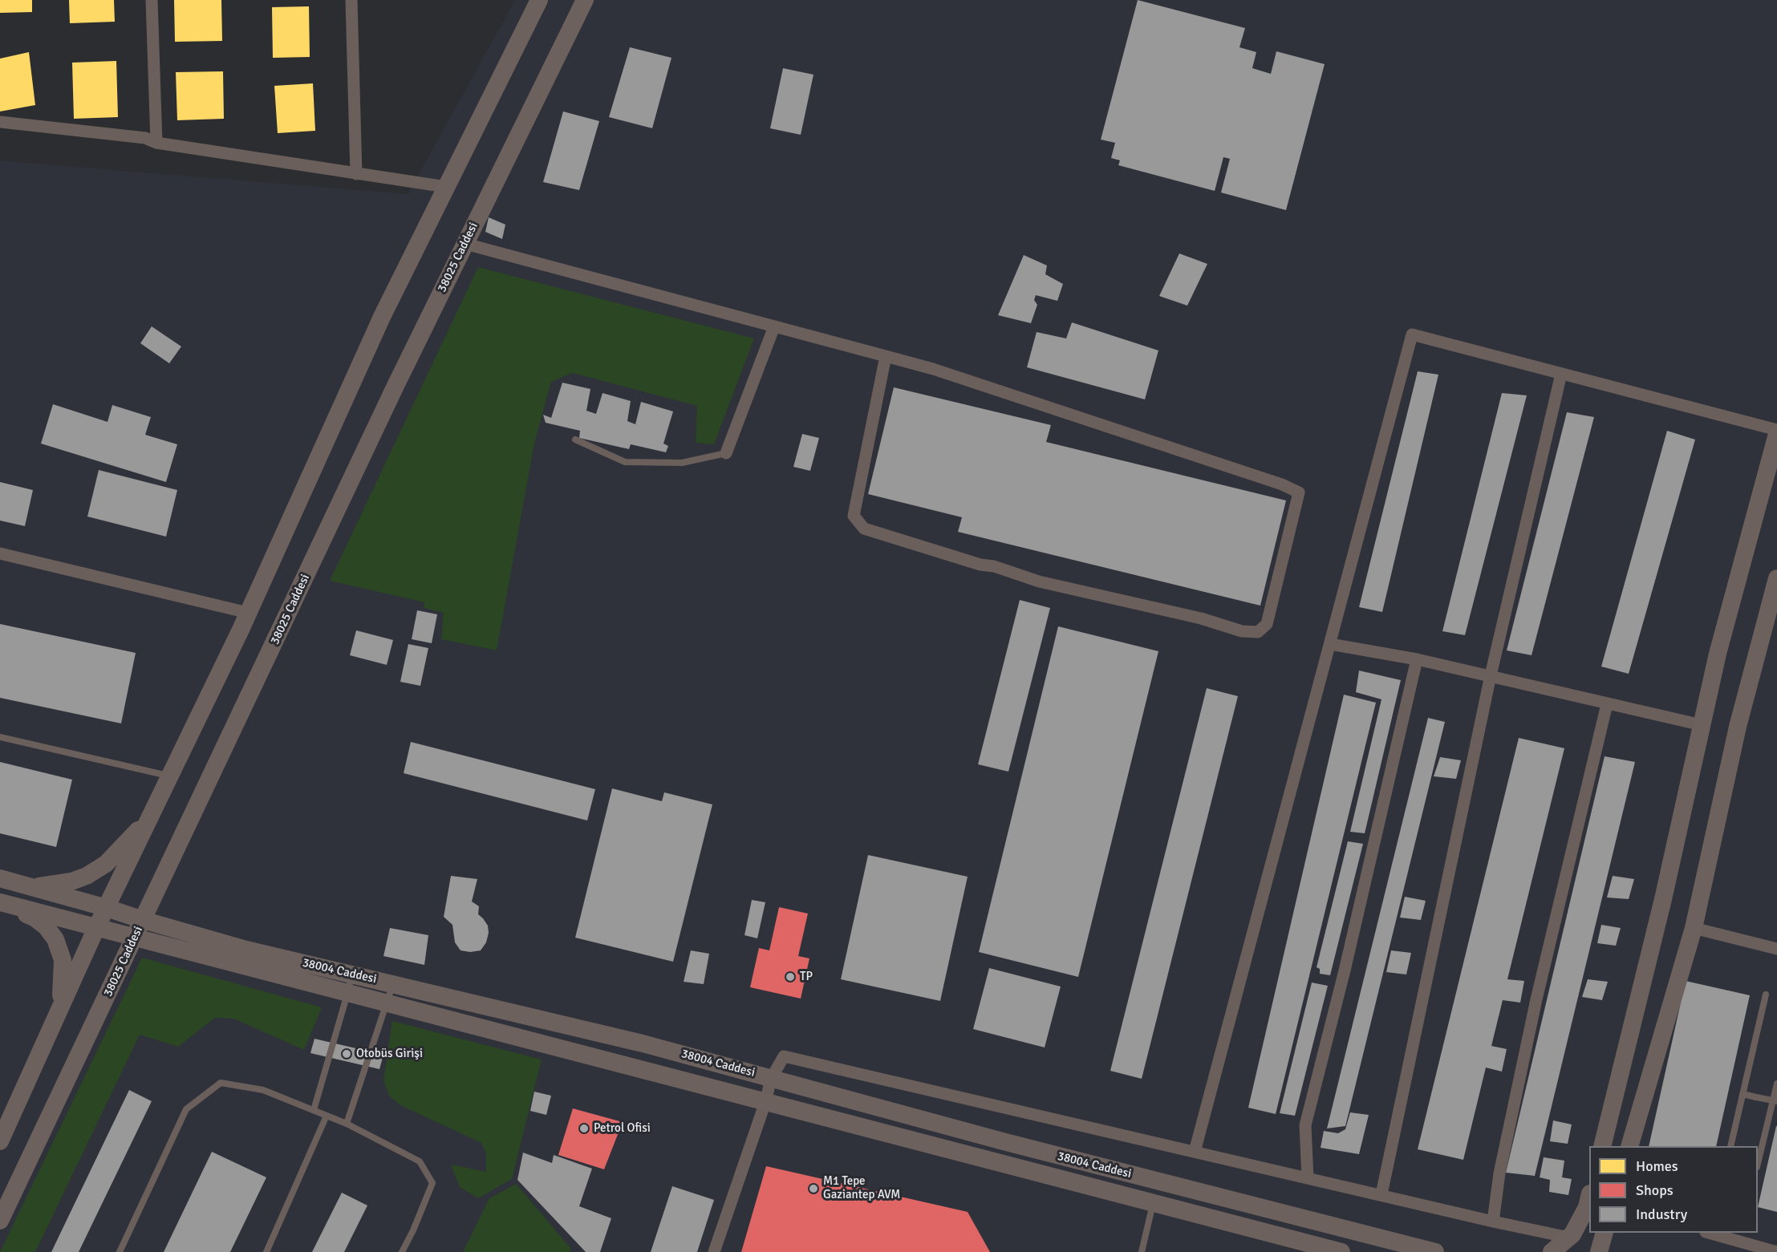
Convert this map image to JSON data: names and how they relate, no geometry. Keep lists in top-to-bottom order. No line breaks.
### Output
{"streets":{"street":["38025 Caddesi","38004 Caddesi"]},"crossings":[["38025 Caddesi","38004 Caddesi"]],"places":["TP","Otobüs Girişi","Petrol Ofisi","M1 Tepe Gaziantep AVM"],"legend":["Homes","Shops","Industry"]}
